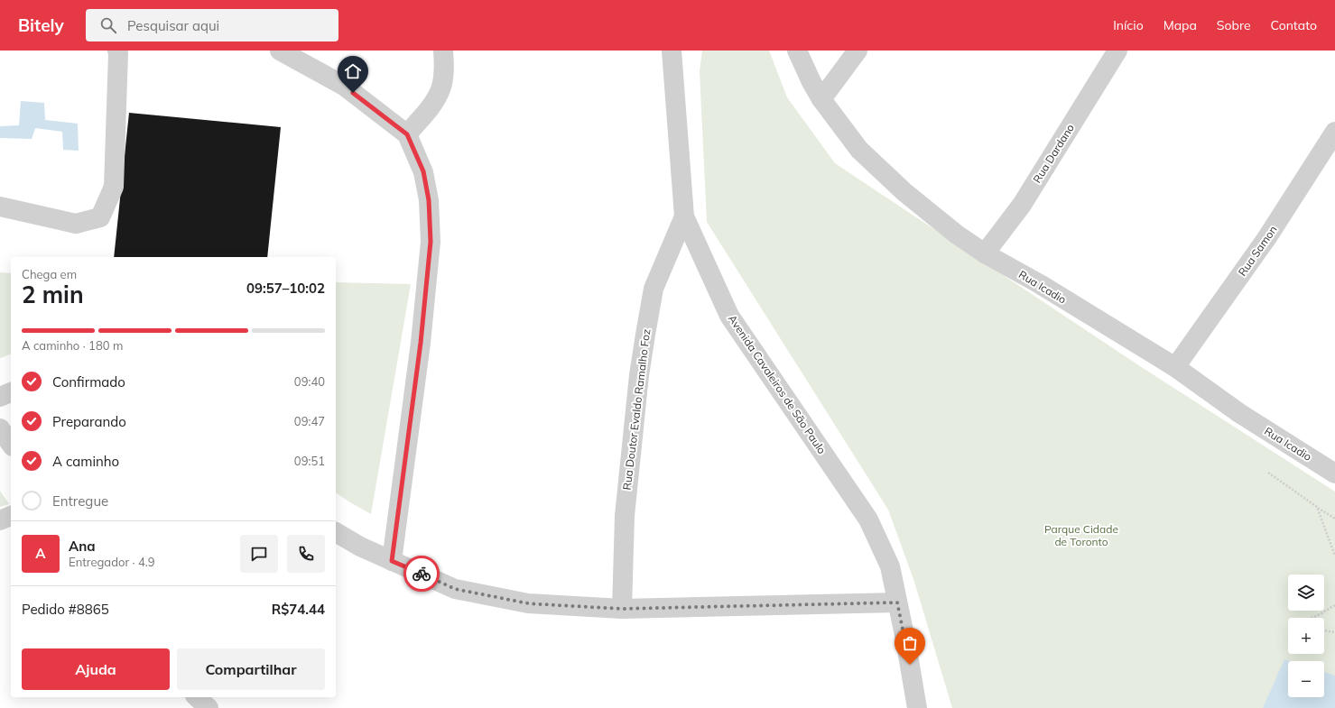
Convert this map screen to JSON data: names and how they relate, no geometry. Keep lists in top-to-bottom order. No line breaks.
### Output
{"streets":{"street":["Rua Dardano","Rua Samon","Rua Icadio","Avenida Cavaleiros de São Paulo","Rua Doutor Evaldo Ramalho Foz"]},"crossings":[["Rua Dardano","Rua Icadio"],["Rua Samon","Rua Icadio"],["Avenida Cavaleiros de São Paulo","Rua Doutor Evaldo Ramalho Foz"]],"parks":["Parque Cidade de Toronto"],"page":{"header":"Bitely","search":"Pesquisar aqui","nav":["Início","Mapa","Sobre","Contato"],"heading":["2 min","Chega em","09:57–10:02"],"panel":["Ana","Entregador · 4.9","Pedido #8865","R$74.44"],"bar":"A caminho · 180 m","list":[["Confirmado","09:40"],["Preparando","09:47"],["A caminho","09:51"],"Entregue"],"round":"A","map_buttons":["+","−"],"buttons":["Ajuda","Compartilhar"]}}
